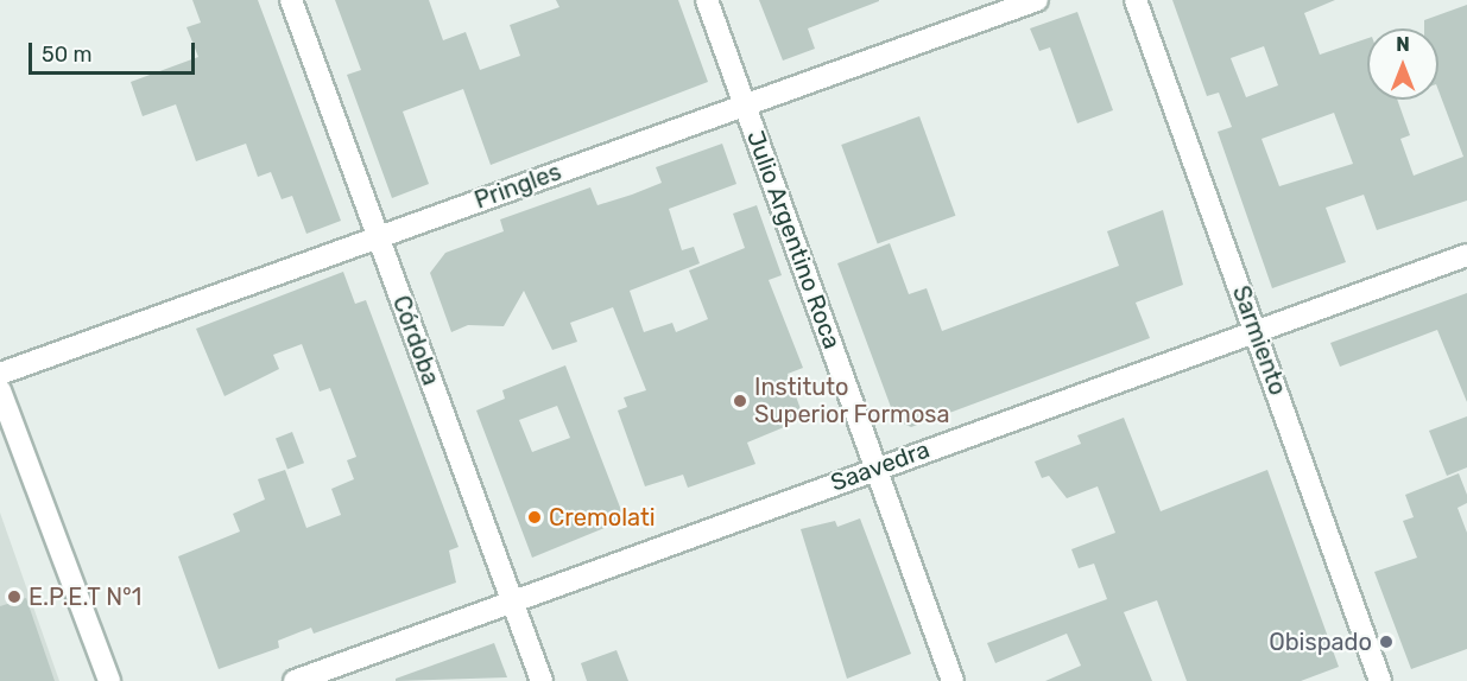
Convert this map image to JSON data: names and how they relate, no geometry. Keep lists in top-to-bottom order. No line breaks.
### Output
{"streets":{"street":["Pringles","Julio Argentino Roca","Córdoba","Sarmiento","Saavedra"]},"crossings":[["Pringles","Julio Argentino Roca"],["Pringles","Córdoba"],["Julio Argentino Roca","Saavedra"],["Córdoba","Saavedra"],["Sarmiento","Saavedra"]],"places":["Instituto Superior Formosa","Cremolati","E.P.E.T N°1","Obispado"],"scale_bar":"50 m","north":"top"}
